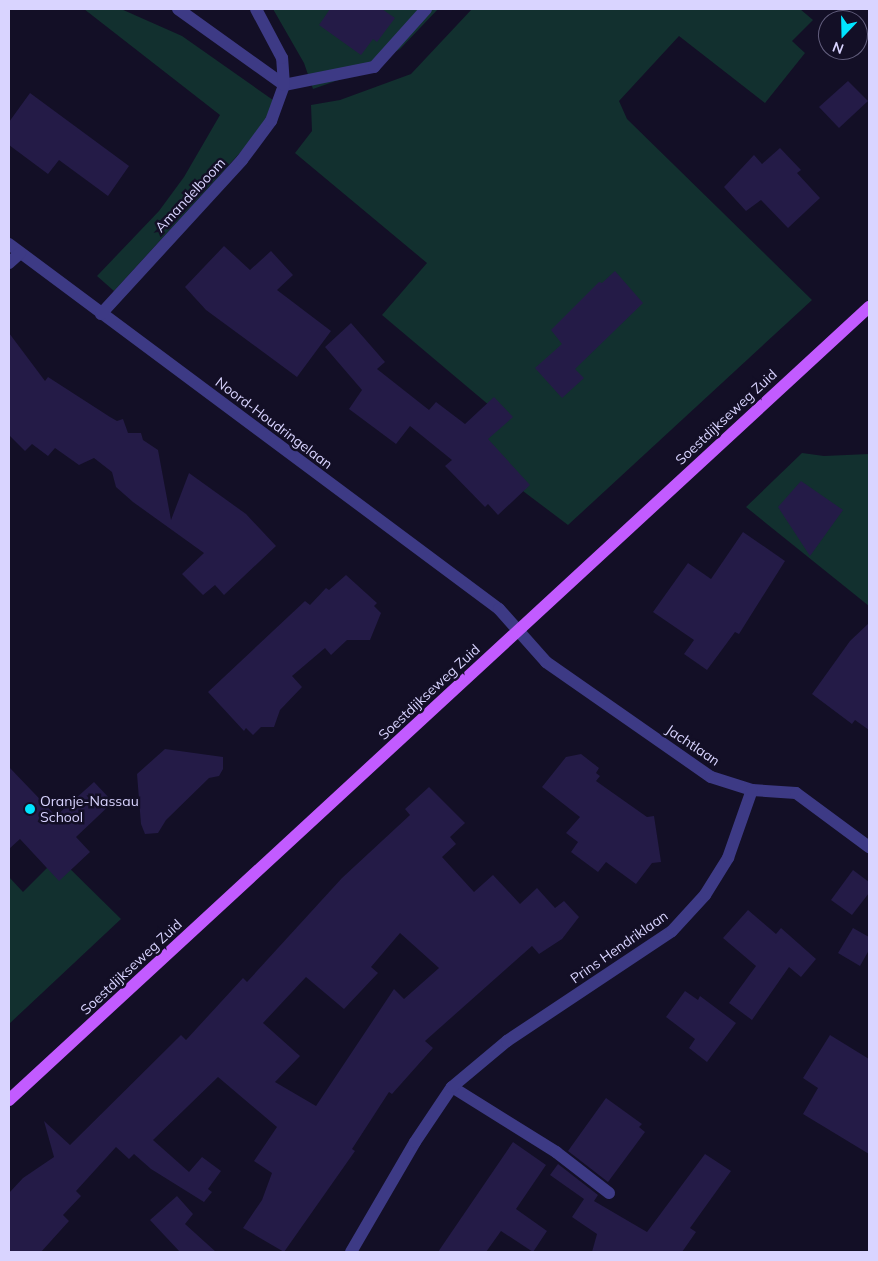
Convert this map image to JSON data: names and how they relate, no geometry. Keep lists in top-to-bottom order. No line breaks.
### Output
{"streets":{"main road":["Soestdijkseweg Zuid"],"street":["Amandelboom","Noord-Houdringelaan","Jachtlaan","Prins Hendriklaan"]},"crossings":[["Amandelboom","Noord-Houdringelaan"],["Soestdijkseweg Zuid","Noord-Houdringelaan"],["Soestdijkseweg Zuid","Jachtlaan"],["Noord-Houdringelaan","Jachtlaan"],["Jachtlaan","Prins Hendriklaan"]],"places":["Oranje-Nassau School"],"north":"bottom"}
